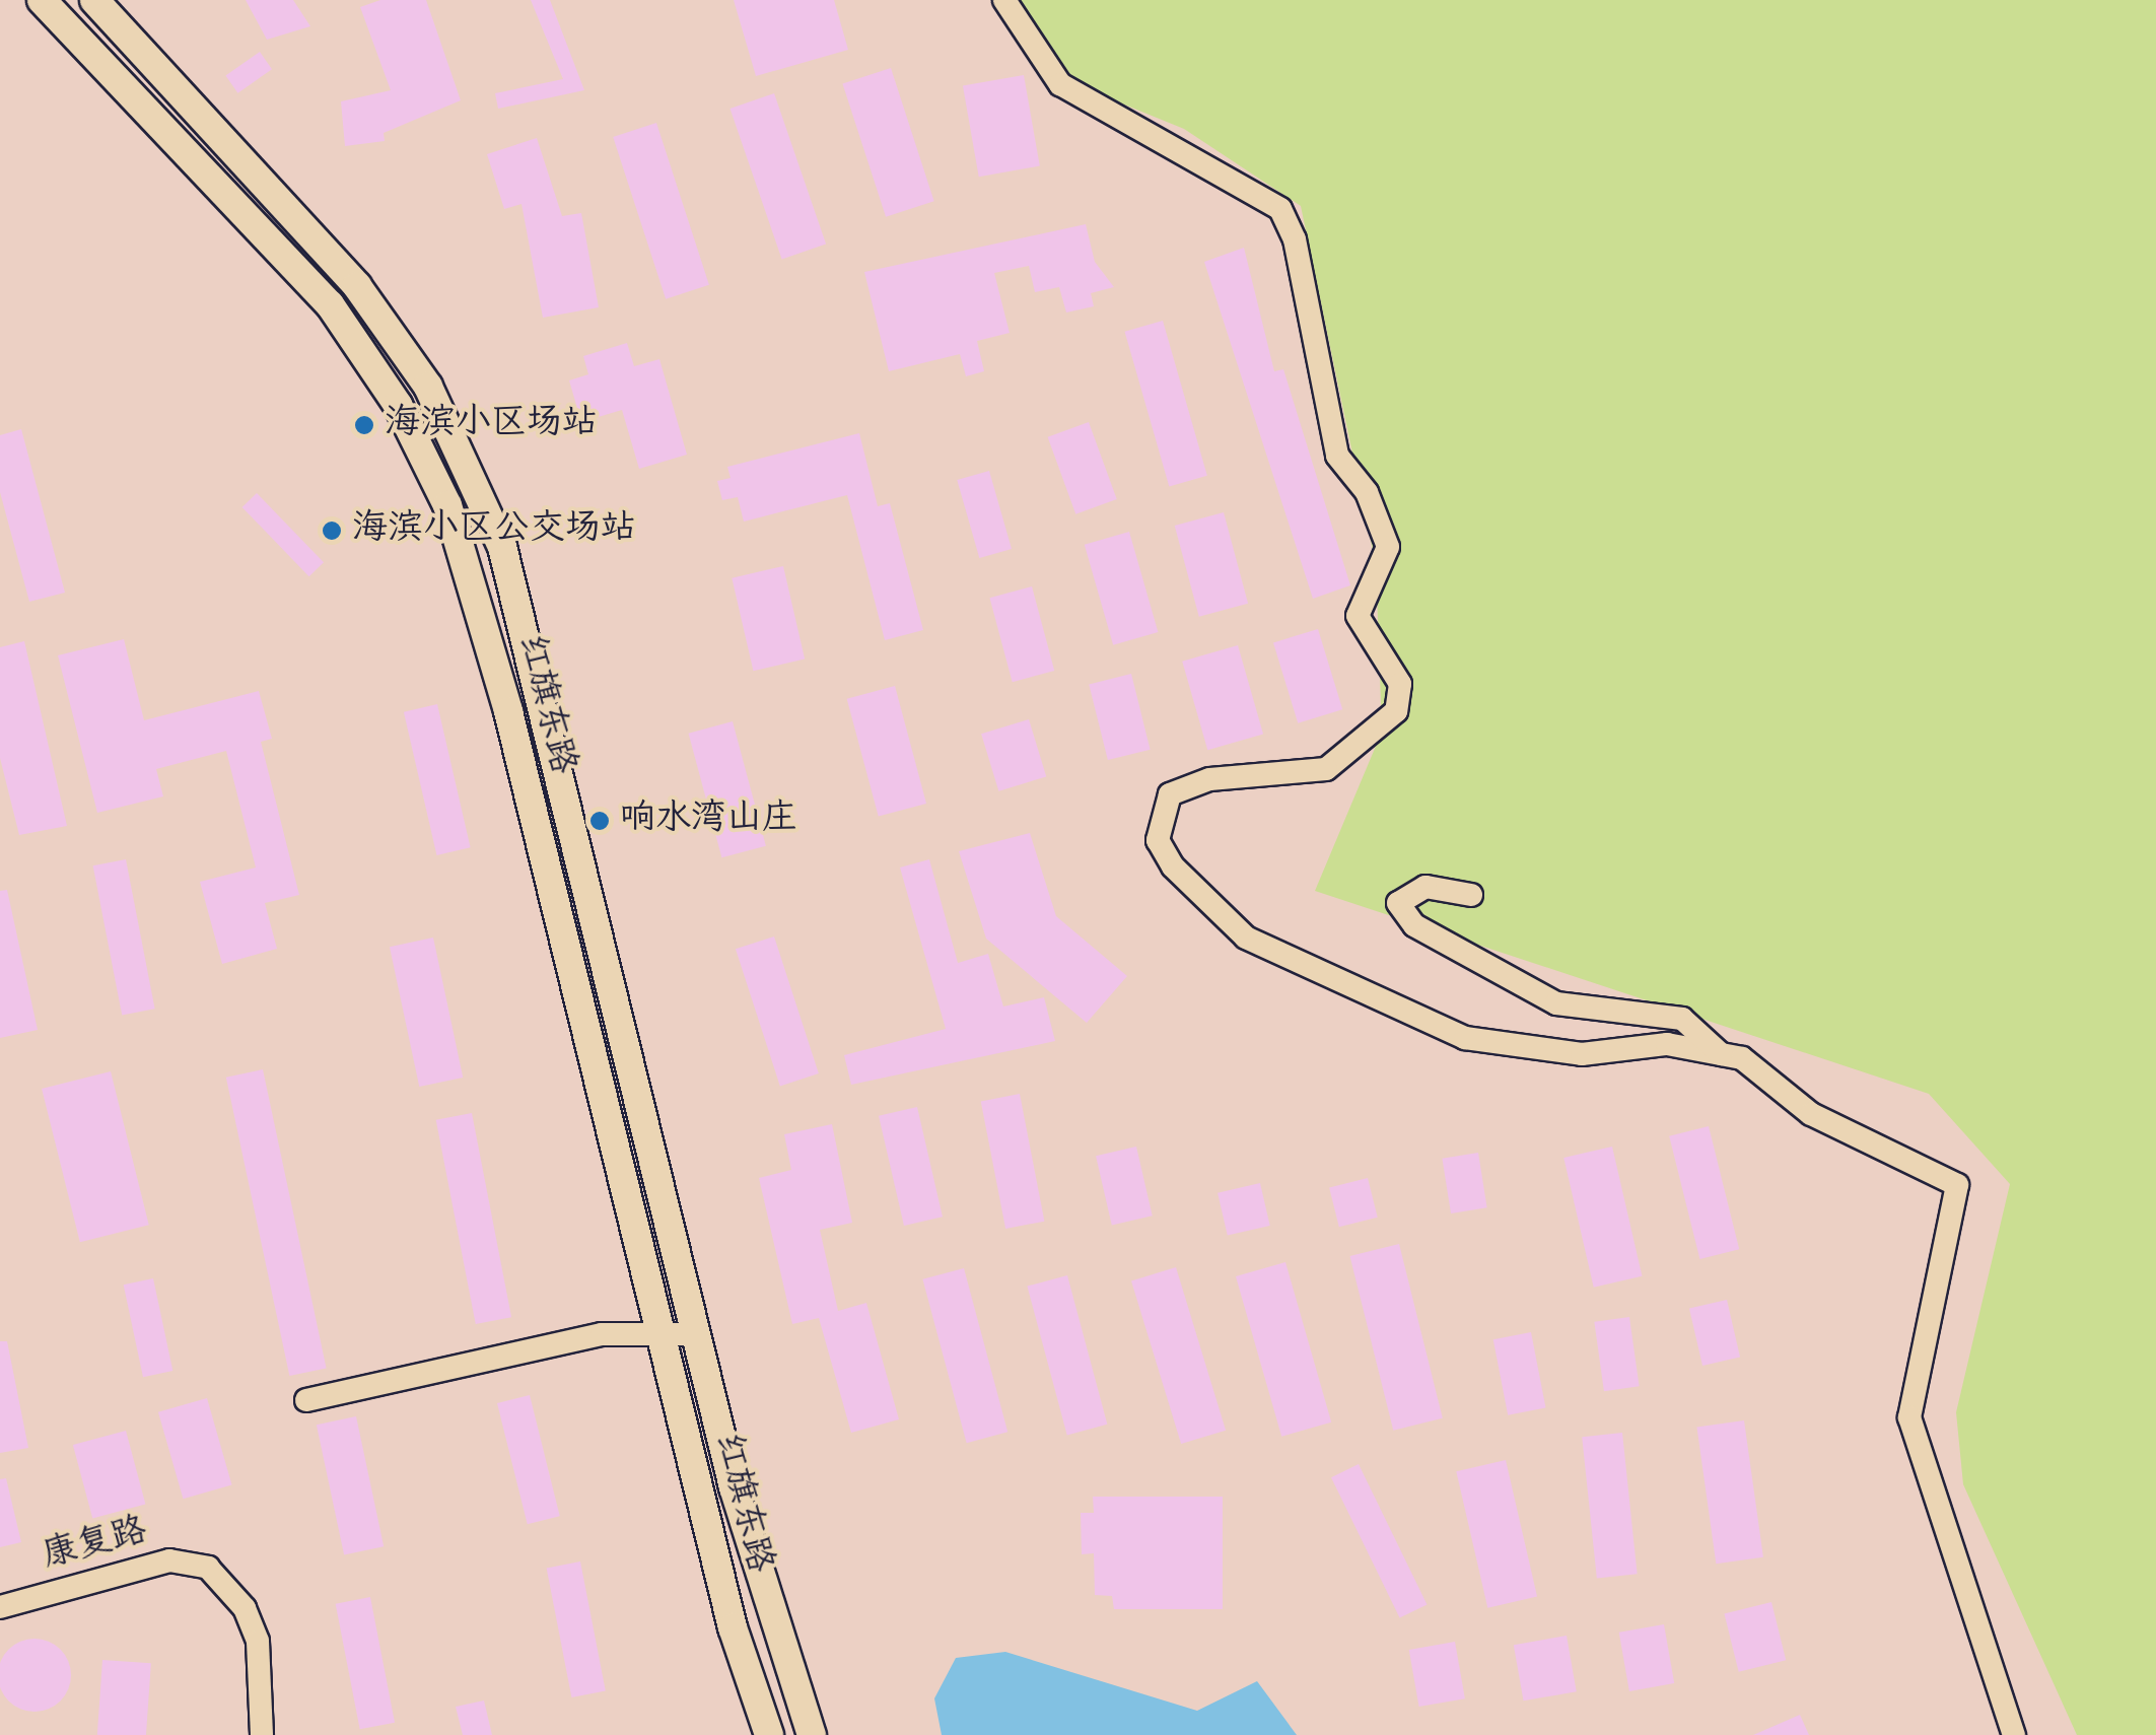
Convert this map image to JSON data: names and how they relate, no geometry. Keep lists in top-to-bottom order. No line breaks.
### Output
{"streets":{"main road":["红旗东路"],"street":["康复路"]},"places":["海滨小区场站","海滨小区公交场站","响水湾山庄"]}
